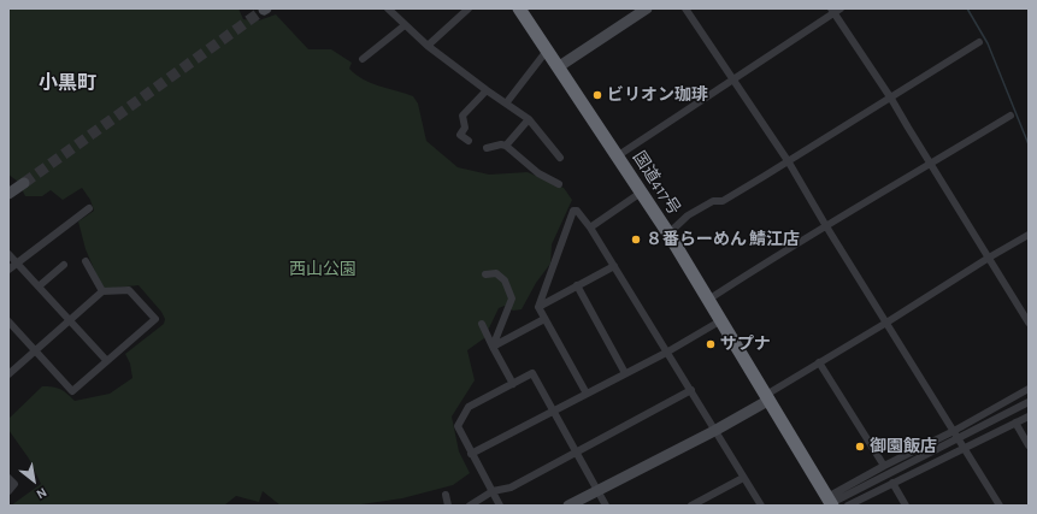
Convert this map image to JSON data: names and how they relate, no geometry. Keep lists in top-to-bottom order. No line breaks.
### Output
{"streets":{"highway":["国道417号"]},"districts":["小黒町"],"parks":["西山公園"],"places":["ビリオン珈琲","８番らーめん 鯖江店","サプナ","御園飯店"],"north":"bottom right"}
